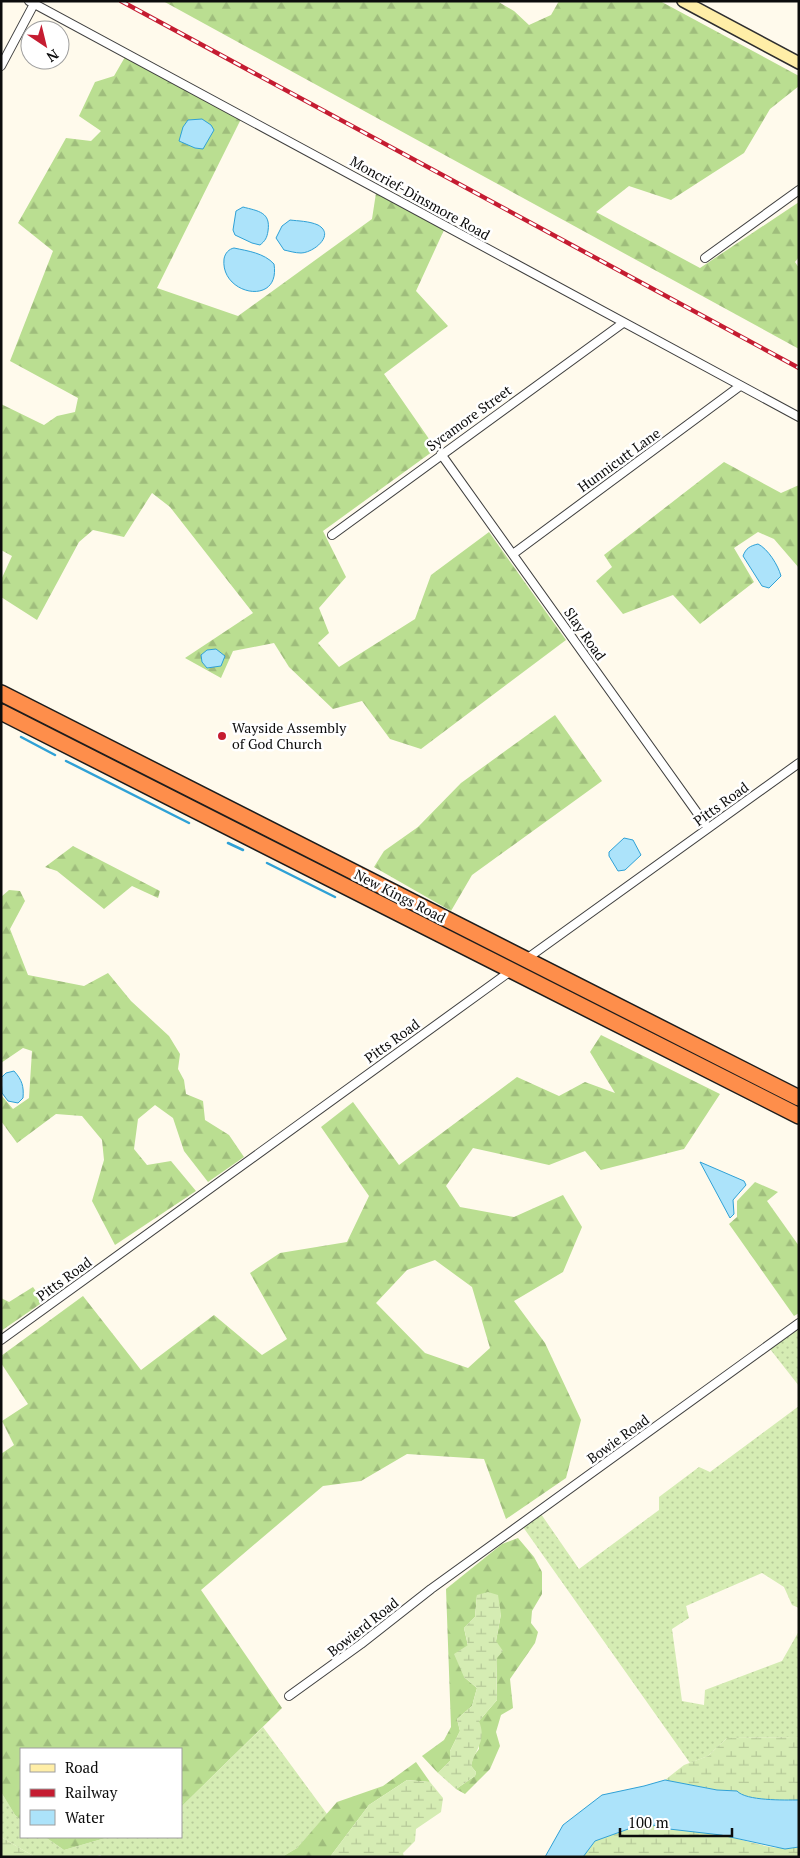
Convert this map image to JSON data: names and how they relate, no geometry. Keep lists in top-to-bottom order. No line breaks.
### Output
{"streets":{"highway":["New Kings Road"],"street":["Moncrief-Dinsmore Road","Sycamore Street","Hunnicutt Lane","Slay Road","Pitts Road","Bowie Road","Bowierd Road"]},"crossings":[["Moncrief-Dinsmore Road","Sycamore Street"],["Moncrief-Dinsmore Road","Hunnicutt Lane"],["Sycamore Street","Slay Road"],["Hunnicutt Lane","Slay Road"],["Slay Road","Pitts Road"],["Pitts Road","New Kings Road"],["Bowie Road","Bowierd Road"]],"places":["Wayside Assembly of God Church"],"legend":["Road","Railway","Water"],"scale_bar":"100 m","north":"bottom right"}
